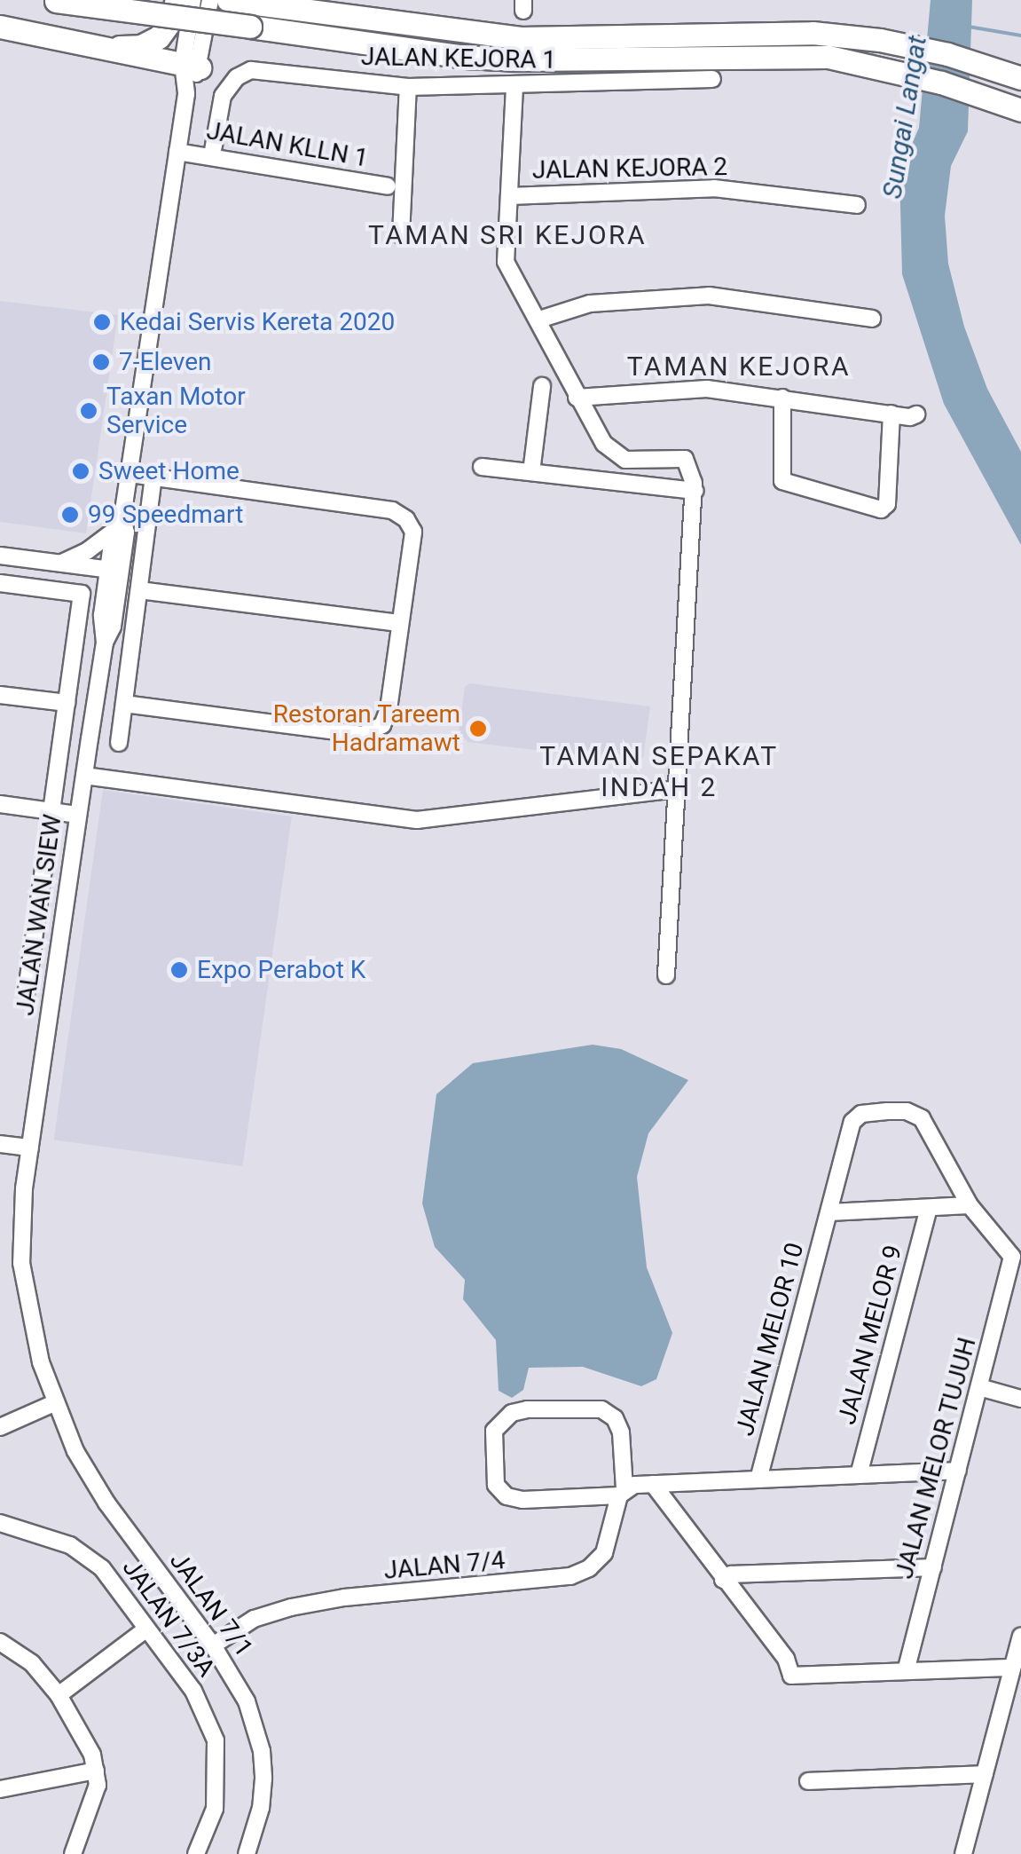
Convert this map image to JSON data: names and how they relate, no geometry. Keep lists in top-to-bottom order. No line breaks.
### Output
{"streets":{"street":["JALAN KEJORA 1","JALAN KLLN 1","JALAN KEJORA 2","JALAN WAN SIEW","JALAN MELOR 9","JALAN MELOR 10","JALAN MELOR TUJUH","JALAN 7/4","JALAN 7/1","JALAN 7/3A"]},"crossings":[["JALAN KEJORA 1","JALAN KLLN 1"],["JALAN KLLN 1","JALAN WAN SIEW"],["JALAN WAN SIEW","JALAN 7/1"],["JALAN MELOR 10","JALAN MELOR TUJUH"],["JALAN 7/4","JALAN 7/1"]],"districts":["TAMAN SRI KEJORA","TAMAN KEJORA","TAMAN SEPAKAT INDAH 2"],"water":["Sungai Langat"],"places":["Kedai Servis Kereta 2020","7-Eleven","Taxan Motor Service","Sweet Home","99 Speedmart","Restoran Tareem Hadramawt","Expo Perabot K"]}
